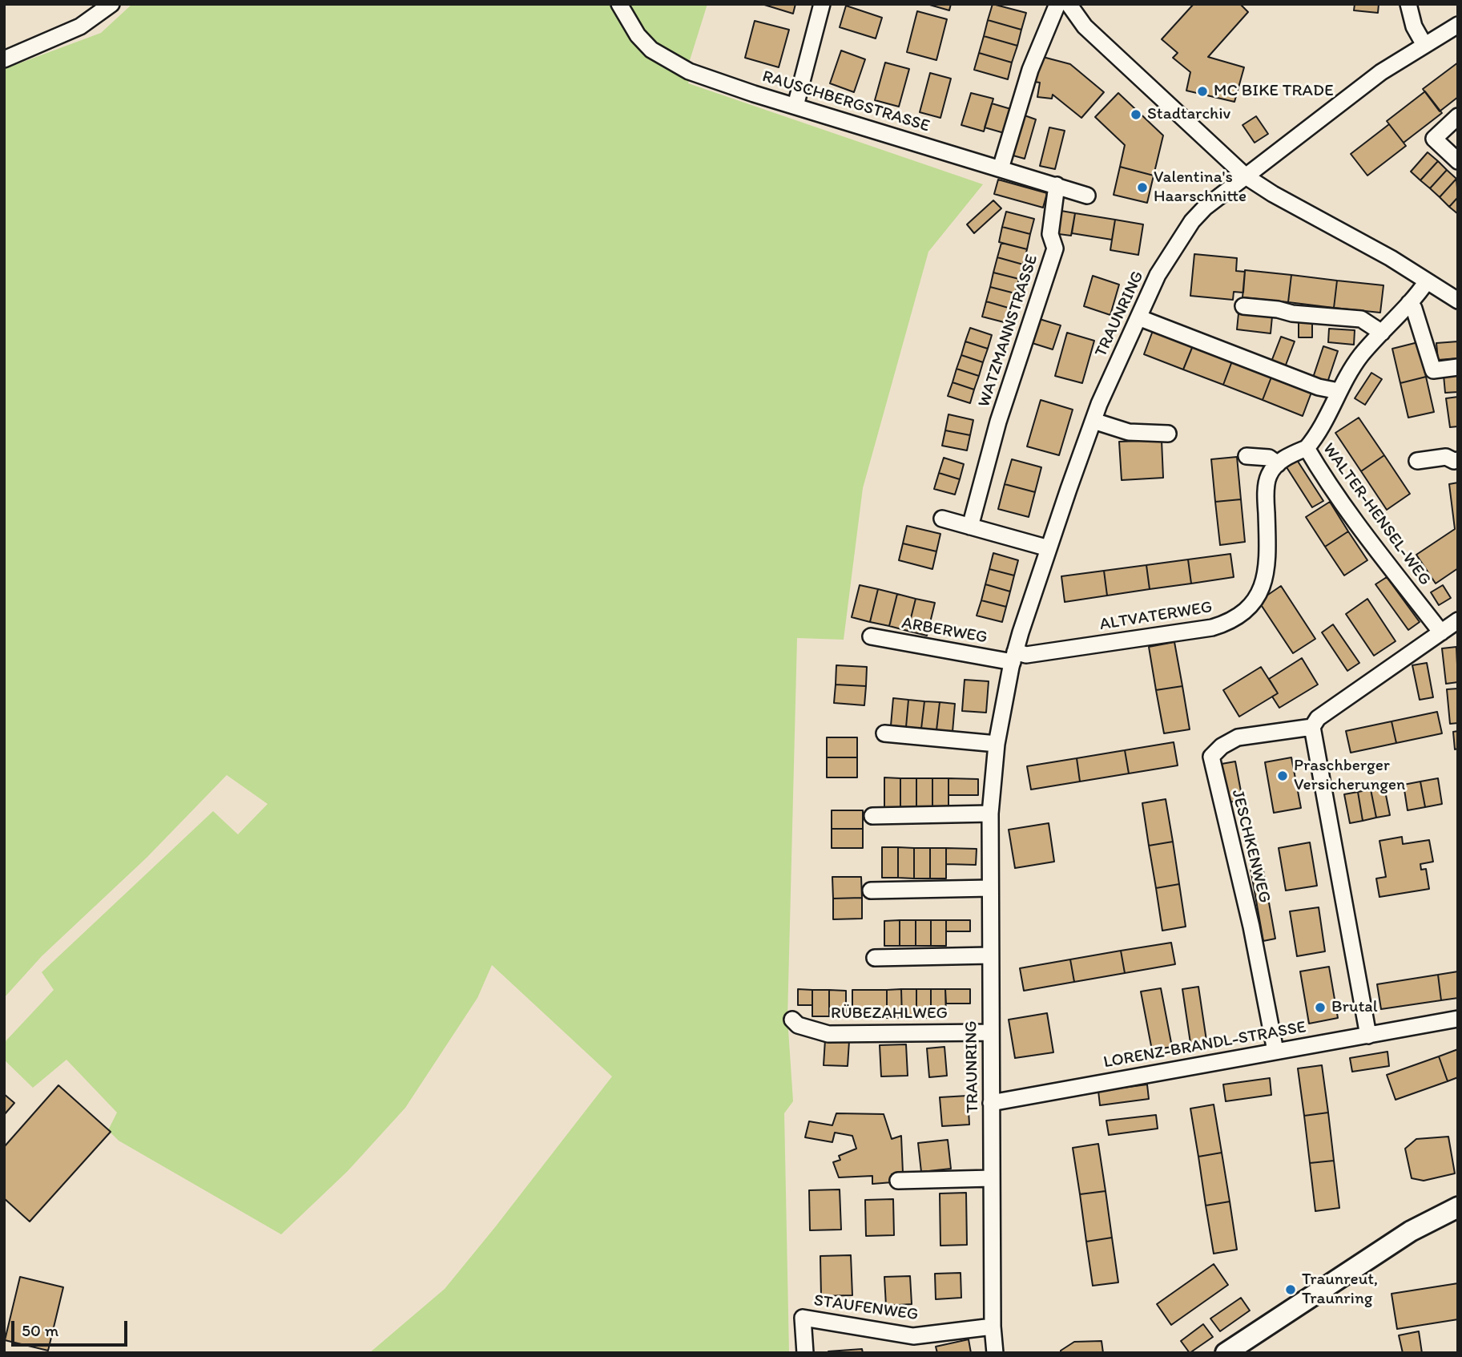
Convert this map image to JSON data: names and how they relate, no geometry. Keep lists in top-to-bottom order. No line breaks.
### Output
{"streets":{"street":["RAUSCHBERGSTRASSE","TRAUNRING","WATZMANNSTRASSE","WALTER-HENSEL-WEG","ALTVATERWEG","ARBERWEG","JESCHKENWEG","RÜBEZAHLWEG","LORENZ-BRANDL-STRASSE","STAUFENWEG"]},"crossings":[["RAUSCHBERGSTRASSE","WATZMANNSTRASSE"],["TRAUNRING","ALTVATERWEG"],["TRAUNRING","ARBERWEG"],["TRAUNRING","RÜBEZAHLWEG"],["TRAUNRING","LORENZ-BRANDL-STRASSE"],["TRAUNRING","STAUFENWEG"],["ALTVATERWEG","ARBERWEG"],["JESCHKENWEG","LORENZ-BRANDL-STRASSE"]],"places":["MC BIKE TRADE","Stadtarchiv","Valentina's Haarschnitte","Praschberger Versicherungen","Brutal","Traunreut, Traunring"],"scale_bar":"50 m"}
